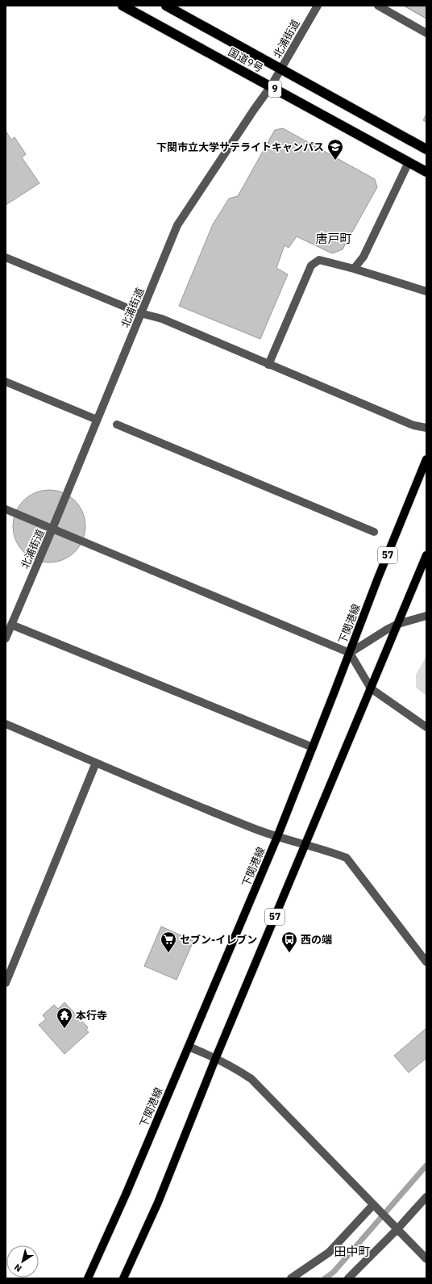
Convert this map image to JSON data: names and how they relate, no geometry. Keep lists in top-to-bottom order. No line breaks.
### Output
{"streets":{"highway":["国道9号","9"],"main road":["57","下関港線"],"street":["北浦街道"]},"crossings":[["北浦街道","国道9号"]],"districts":["唐戸町","田中町"],"places":{"school or university":["下関市立大学サテライトキャンパス"],"supermarket":["セブン-イレブン"],"bus stop":["西の端"],"temple":["本行寺"]},"north":"bottom left"}
